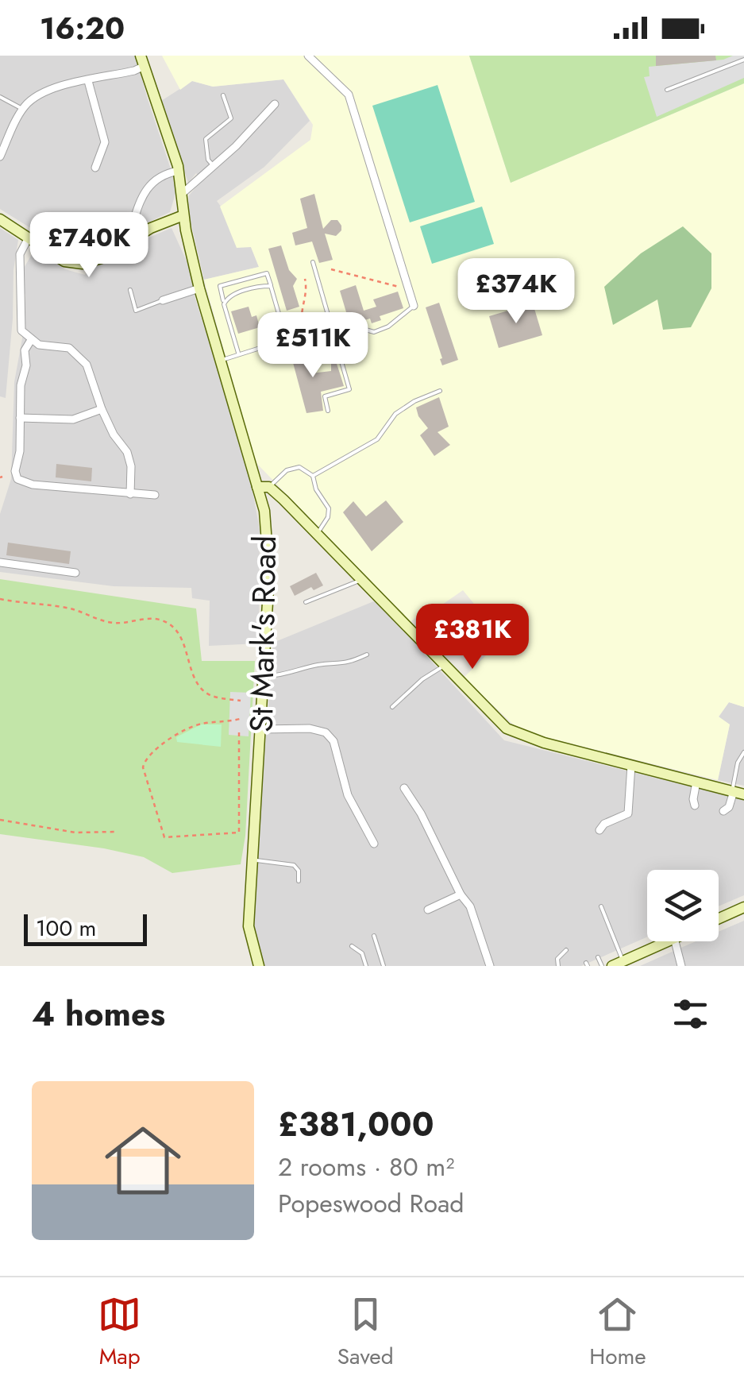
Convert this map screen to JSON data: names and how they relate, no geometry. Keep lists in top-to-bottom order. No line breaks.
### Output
{"streets":{"street":["St Mark's Road"]},"scale_bar":"100 m","page":{"status":"16:20","price":["£740K","£374K","£511K","£381K"],"scale":"100 m","heading":"4 homes","list":[{"name":"£381,000","note":"2 rooms · 80 m² · Popeswood Road"}],"tabs":["Map","Saved","Home"]}}
